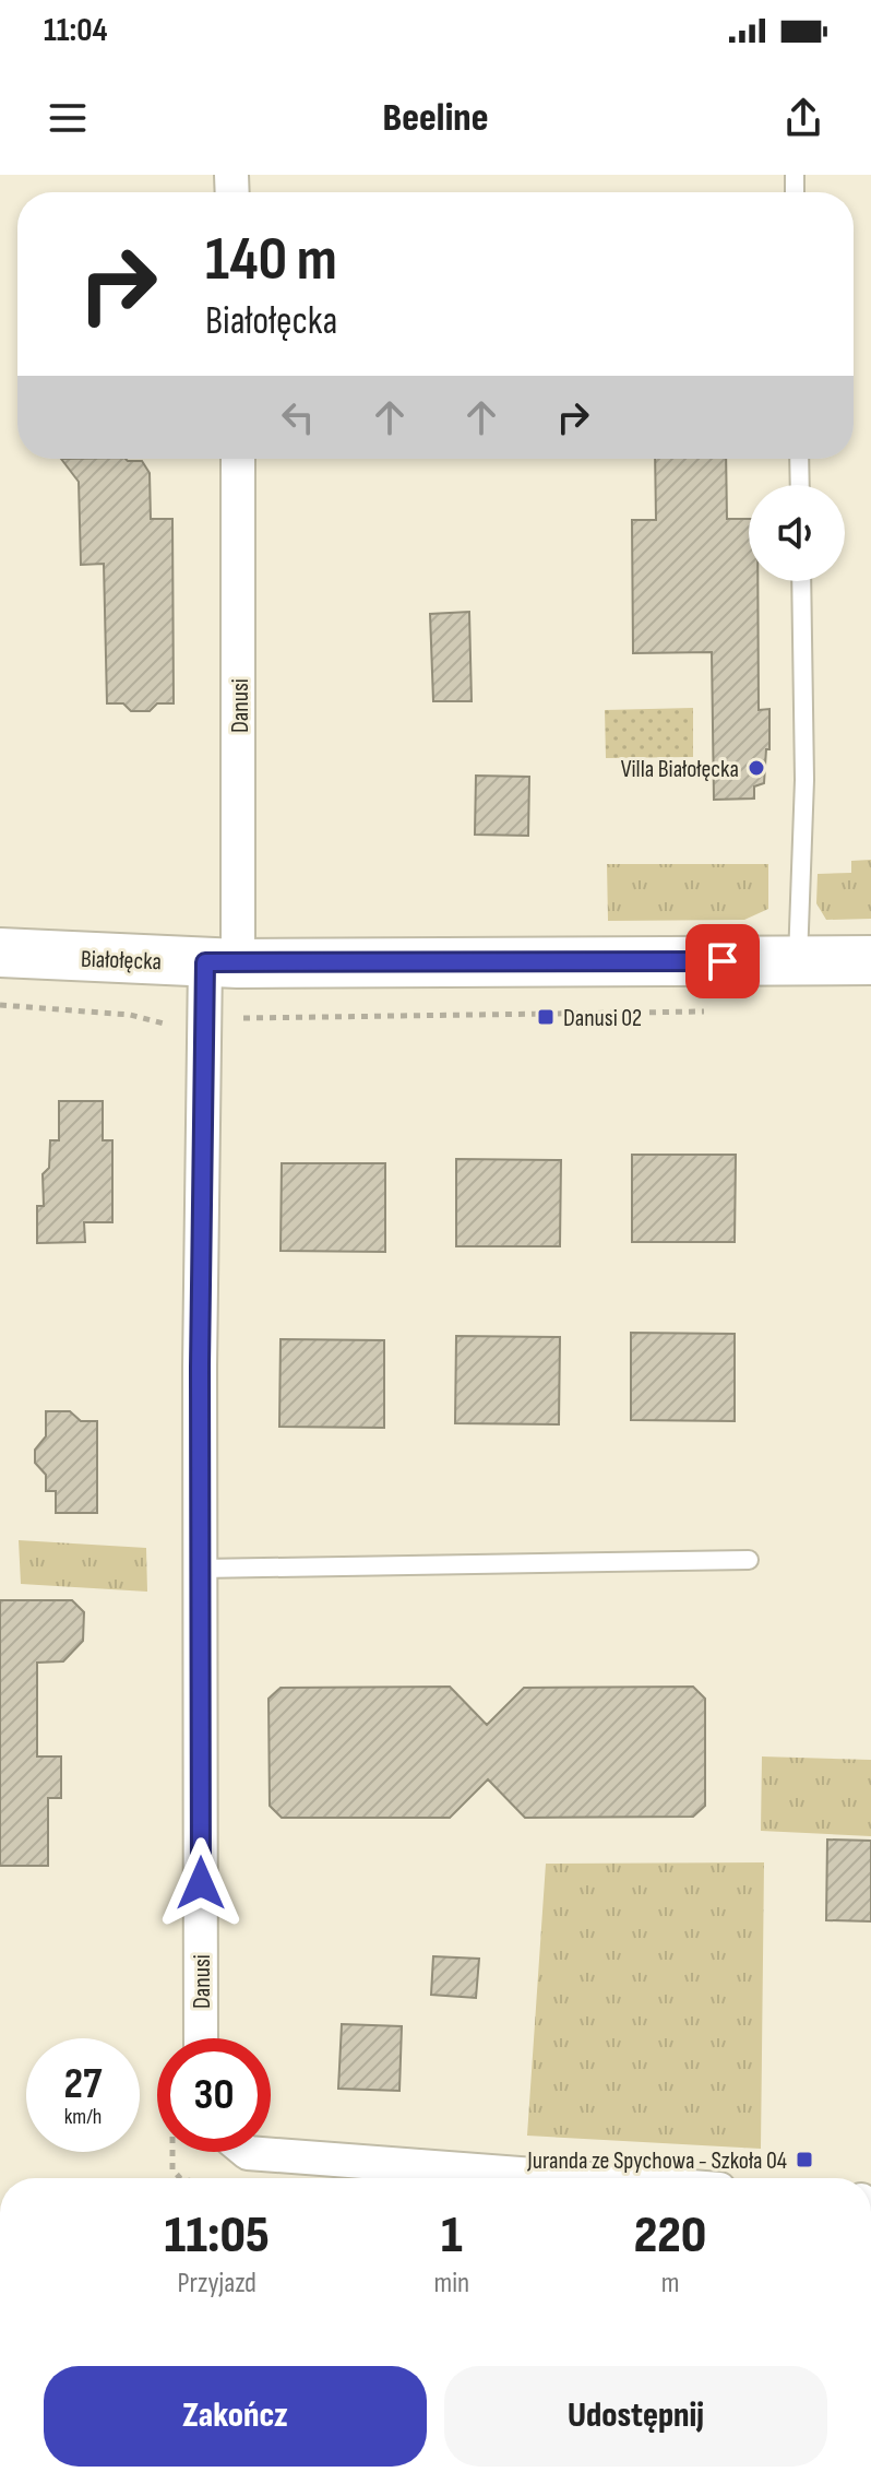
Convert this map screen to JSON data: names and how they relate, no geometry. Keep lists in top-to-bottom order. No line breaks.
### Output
{"streets":{"street":["Danusi","Białołęcka"]},"crossings":[["Danusi","Białołęcka"]],"places":{"other":["Villa Białołęcka"],"transit":["Danusi 02","Juranda ze Spychowa - Szkoła 04"]},"page":{"status":"11:04","header":"Beeline","turn":["140 m","Białołęcka"],"speed":"27 km/h","limit":"30","eta":["11:05","Przyjazd","1","min","220","m"],"buttons":["Zakończ","Udostępnij"]}}
